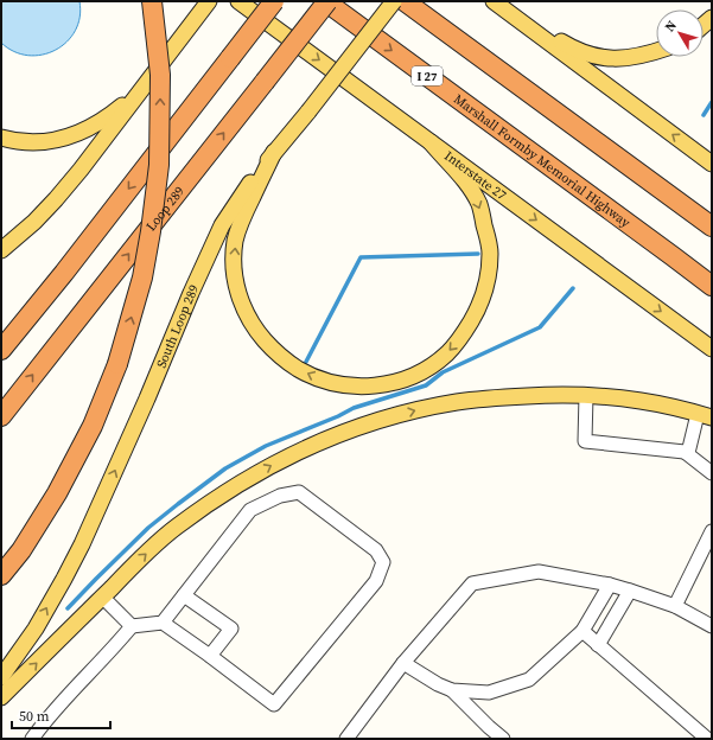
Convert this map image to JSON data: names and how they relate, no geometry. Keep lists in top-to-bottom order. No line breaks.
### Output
{"streets":{"highway":["I 27","Marshall Formby Memorial Highway","Loop 289"],"main road":["Interstate 27","South Loop 289"]},"crossings":[["Marshall Formby Memorial Highway","Loop 289"]],"one_way":["Interstate 27","South Loop 289"],"scale_bar":"50 m","north":"top left"}
